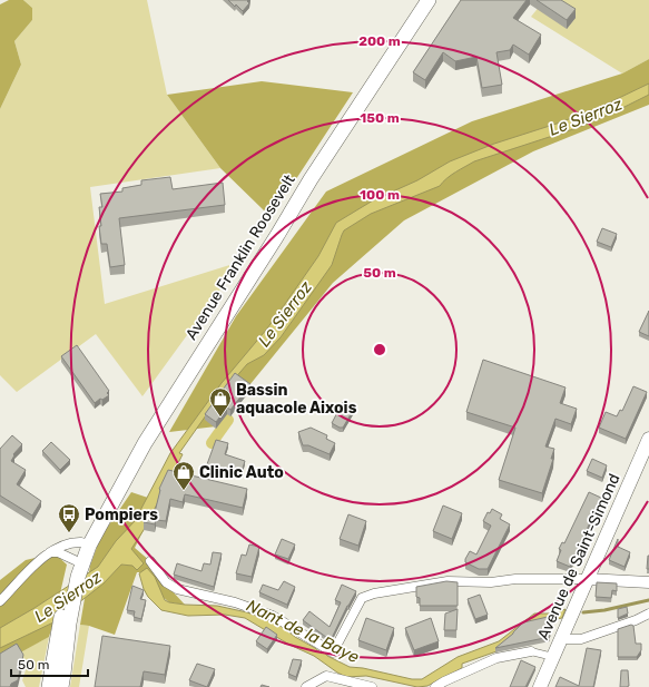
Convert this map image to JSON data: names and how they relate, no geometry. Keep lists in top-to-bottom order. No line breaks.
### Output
{"streets":{"main road":["Avenue Franklin Roosevelt","Avenue de Saint-Simond"]},"water":["Le Sierroz","Nant de la Baye"],"places":{"shop":["Bassin aquacole Aixois","Clinic Auto"],"bus stop":["Pompiers"]},"scale_bar":"50 m","rings":["200 m","150 m","100 m","50 m"]}
